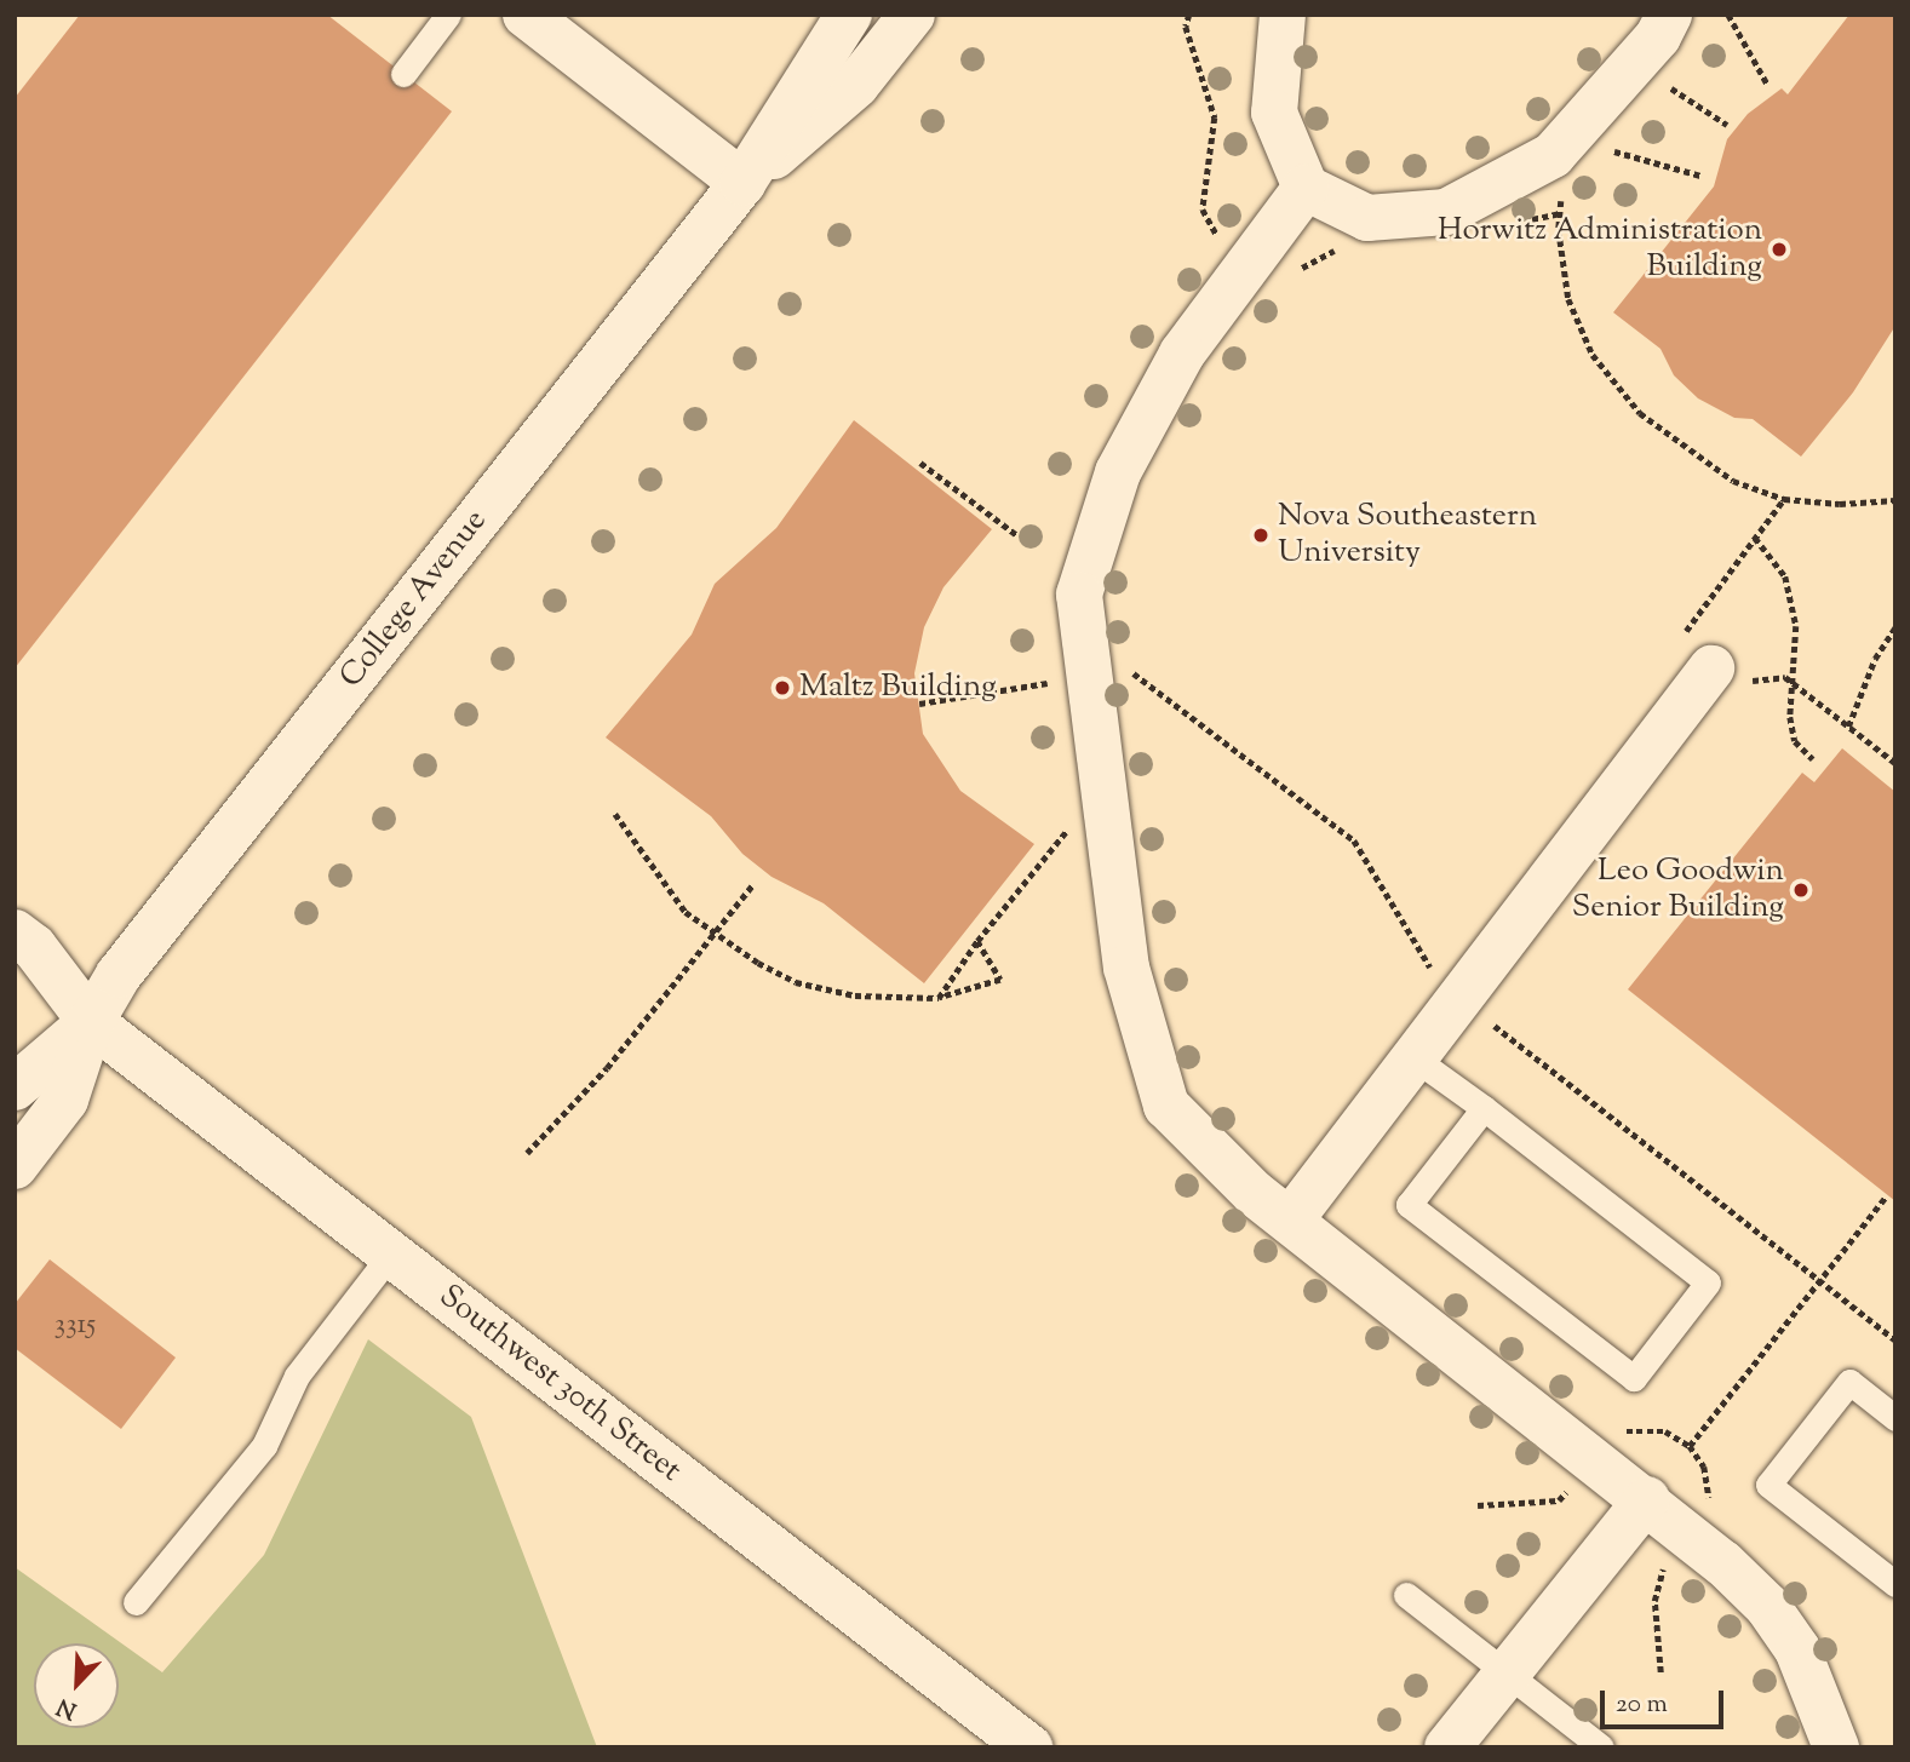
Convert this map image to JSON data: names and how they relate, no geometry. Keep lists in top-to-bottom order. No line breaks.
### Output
{"streets":{"street":["College Avenue","Southwest 30th Street"]},"crossings":[["College Avenue","Southwest 30th Street"]],"places":["Horwitz Administration Building","Nova Southeastern University","Maltz Building","Leo Goodwin Senior Building"],"house_numbers":["3315"],"scale_bar":"20 m","north":"bottom left"}
